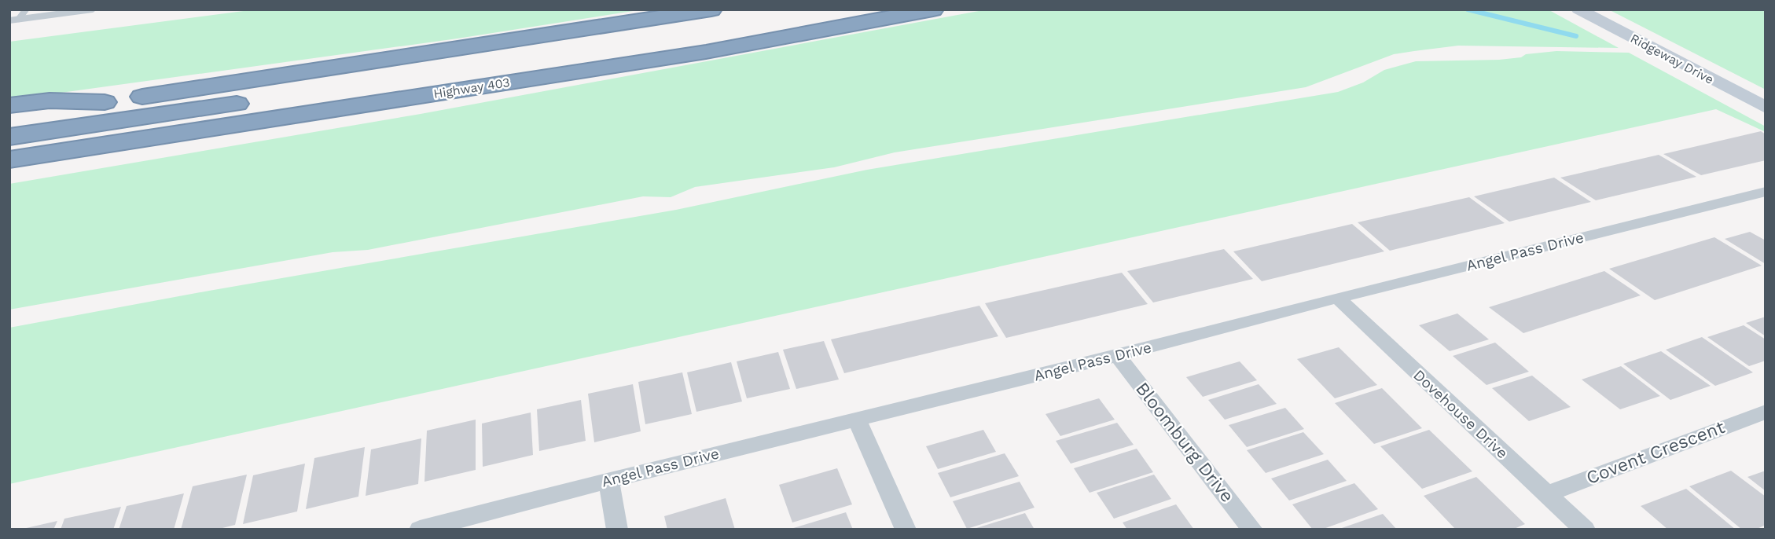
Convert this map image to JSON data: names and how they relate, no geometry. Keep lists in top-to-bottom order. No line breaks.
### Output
{"streets":{"highway":["Highway 403"],"street":["Ridgeway Drive","Angel Pass Drive","Dovehouse Drive","Bloomburg Drive","Covent Crescent"]},"crossings":[["Angel Pass Drive","Dovehouse Drive"],["Angel Pass Drive","Bloomburg Drive"],["Dovehouse Drive","Covent Crescent"]]}
